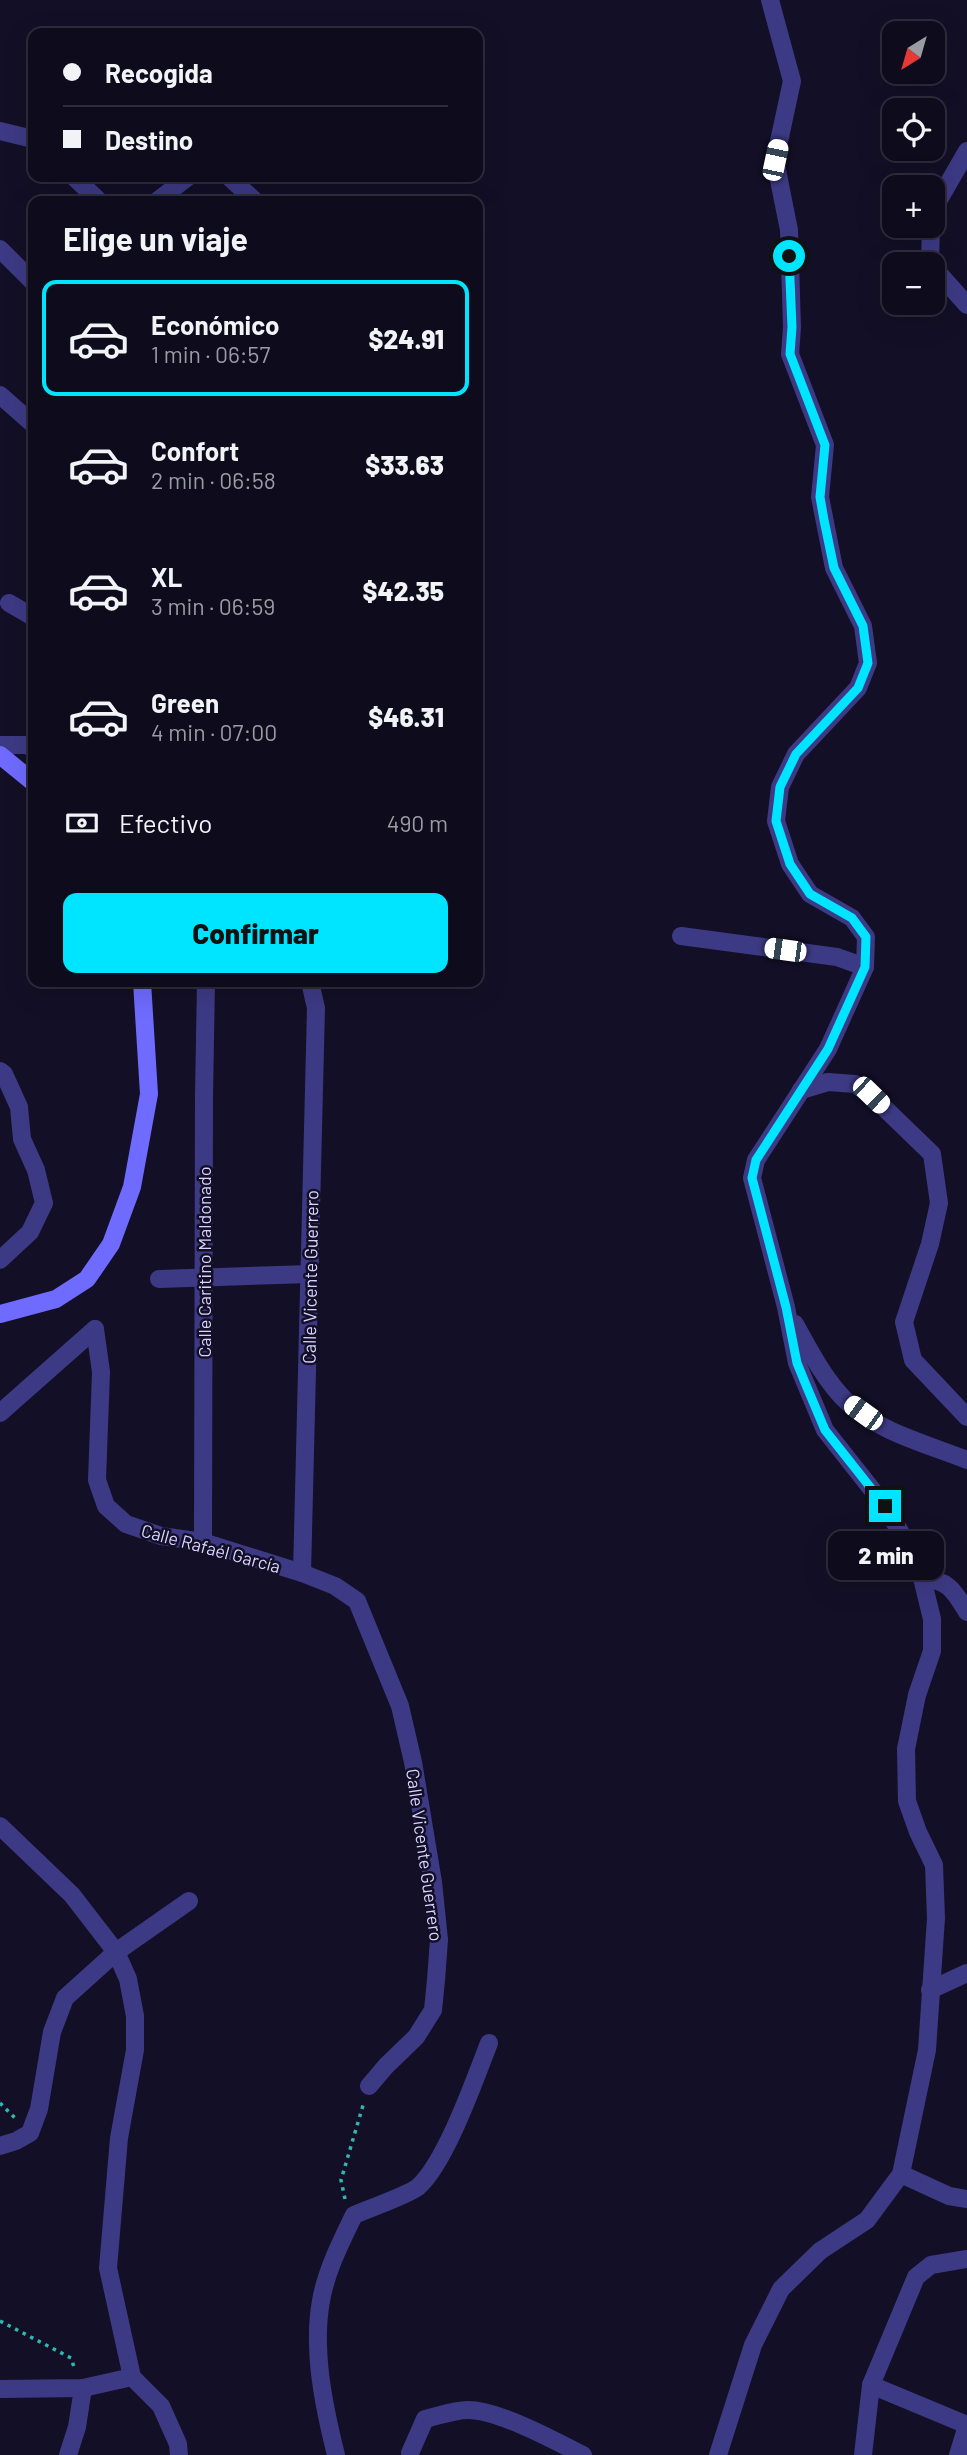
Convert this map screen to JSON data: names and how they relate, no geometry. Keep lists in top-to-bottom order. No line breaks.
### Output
{"streets":{"street":["Calle Caritino Maldonado","Calle Vicente Guerrero","Calle Rafaél García"]},"crossings":[["Calle Caritino Maldonado","Calle Rafaél García"],["Calle Vicente Guerrero","Calle Rafaél García"]],"north":"bottom left","page":{"map_buttons":["+","−"],"banner":["Recogida","Destino"],"heading":"Elige un viaje","list":[{"name":"Económico","note":"1 min · 06:57","value":"$24.91"},{"name":"Confort","note":"2 min · 06:58","value":"$33.63"},{"name":"XL","note":"3 min · 06:59","value":"$42.35"},{"name":"Green","note":"4 min · 07:00","value":"$46.31"}],"pay":["Efectivo","490 m"],"buttons":"Confirmar","bubble":"2 min"}}
